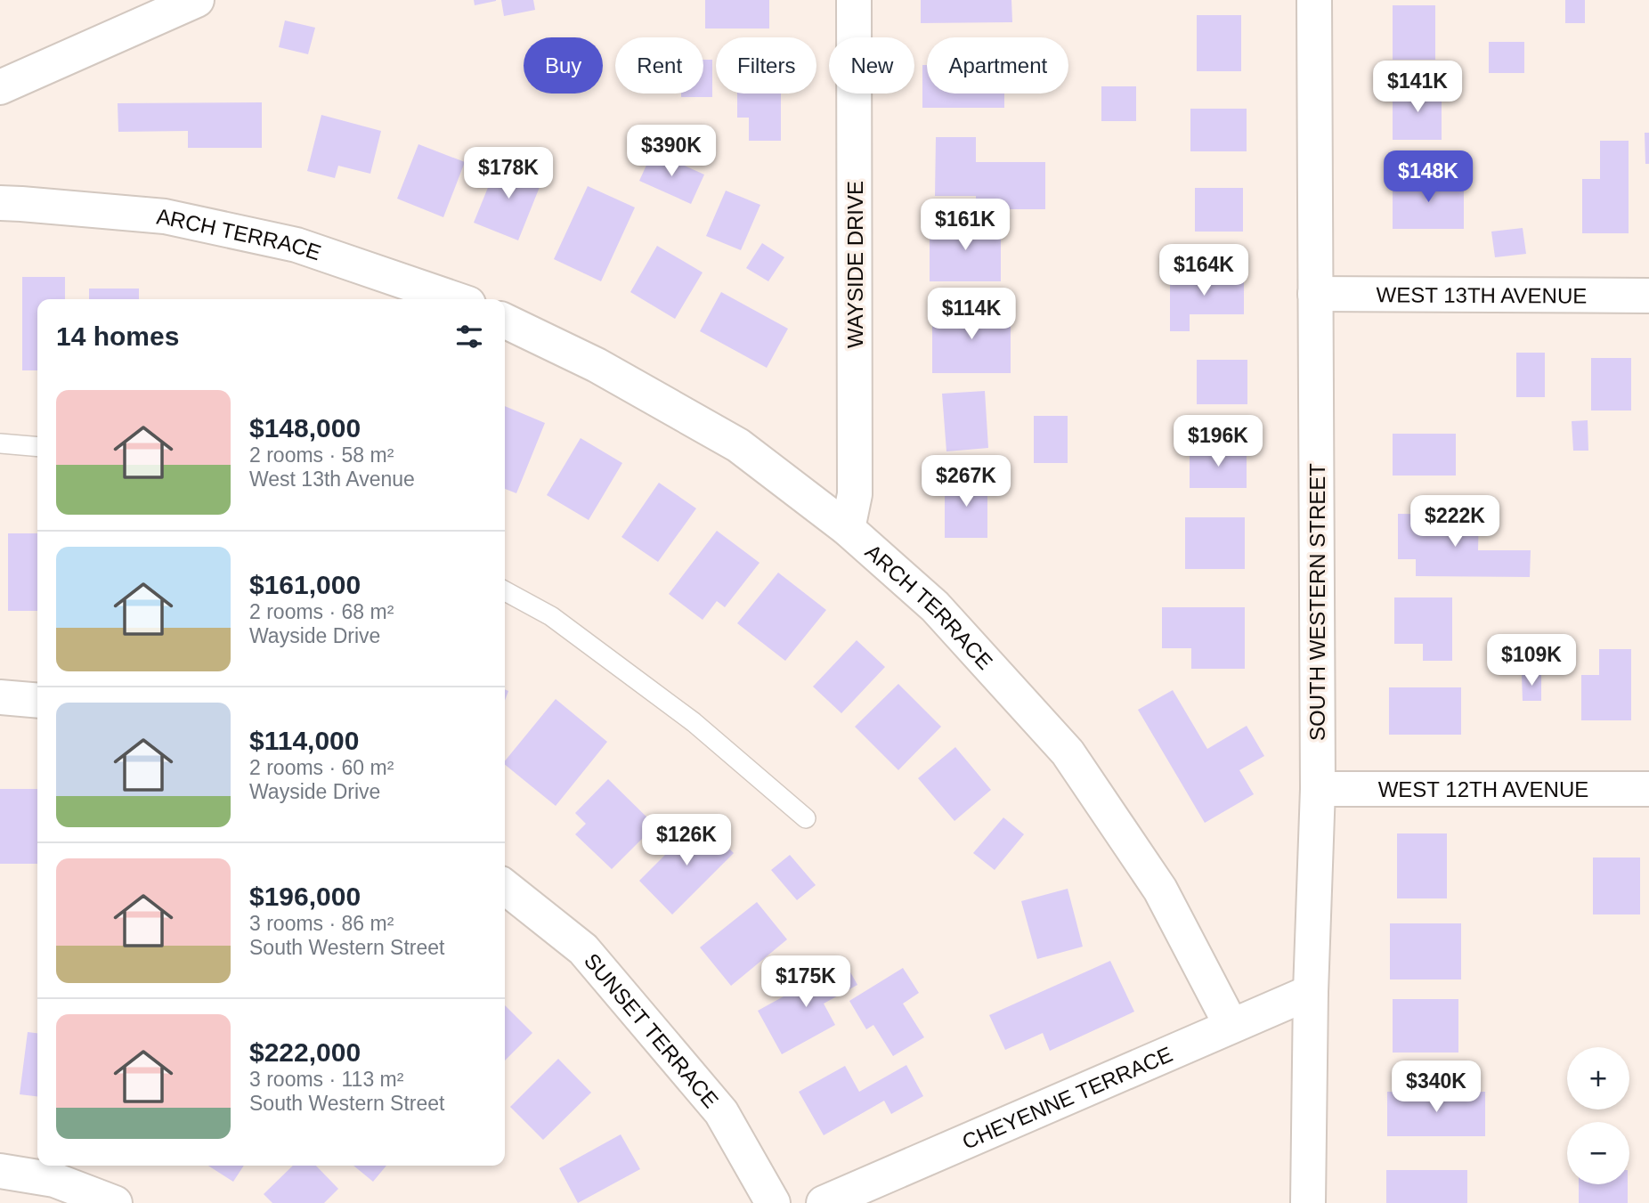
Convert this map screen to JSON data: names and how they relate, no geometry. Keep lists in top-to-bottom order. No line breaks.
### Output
{"streets":{"street":["ARCH TERRACE","WAYSIDE DRIVE","WEST 13TH AVENUE","SOUTH WESTERN STREET","WEST 12TH AVENUE","SUNSET TERRACE","CHEYENNE TERRACE"]},"crossings":[["ARCH TERRACE","WAYSIDE DRIVE"],["ARCH TERRACE","CHEYENNE TERRACE"],["WEST 13TH AVENUE","SOUTH WESTERN STREET"],["SOUTH WESTERN STREET","WEST 12TH AVENUE"],["SOUTH WESTERN STREET","CHEYENNE TERRACE"]],"page":{"chip":["Buy","Rent","Filters","New","Apartment"],"price":["$141K","$390K","$178K","$148K","$161K","$164K","$114K","$196K","$267K","$222K","$109K","$126K","$175K","$340K"],"heading":"14 homes","list":[{"name":"$148,000","note":"2 rooms · 58 m² · West 13th Avenue"},{"name":"$161,000","note":"2 rooms · 68 m² · Wayside Drive"},{"name":"$114,000","note":"2 rooms · 60 m² · Wayside Drive"},{"name":"$196,000","note":"3 rooms · 86 m² · South Western Street"},{"name":"$222,000","note":"3 rooms · 113 m² · South Western Street"}],"map_buttons":["+","−"]}}
